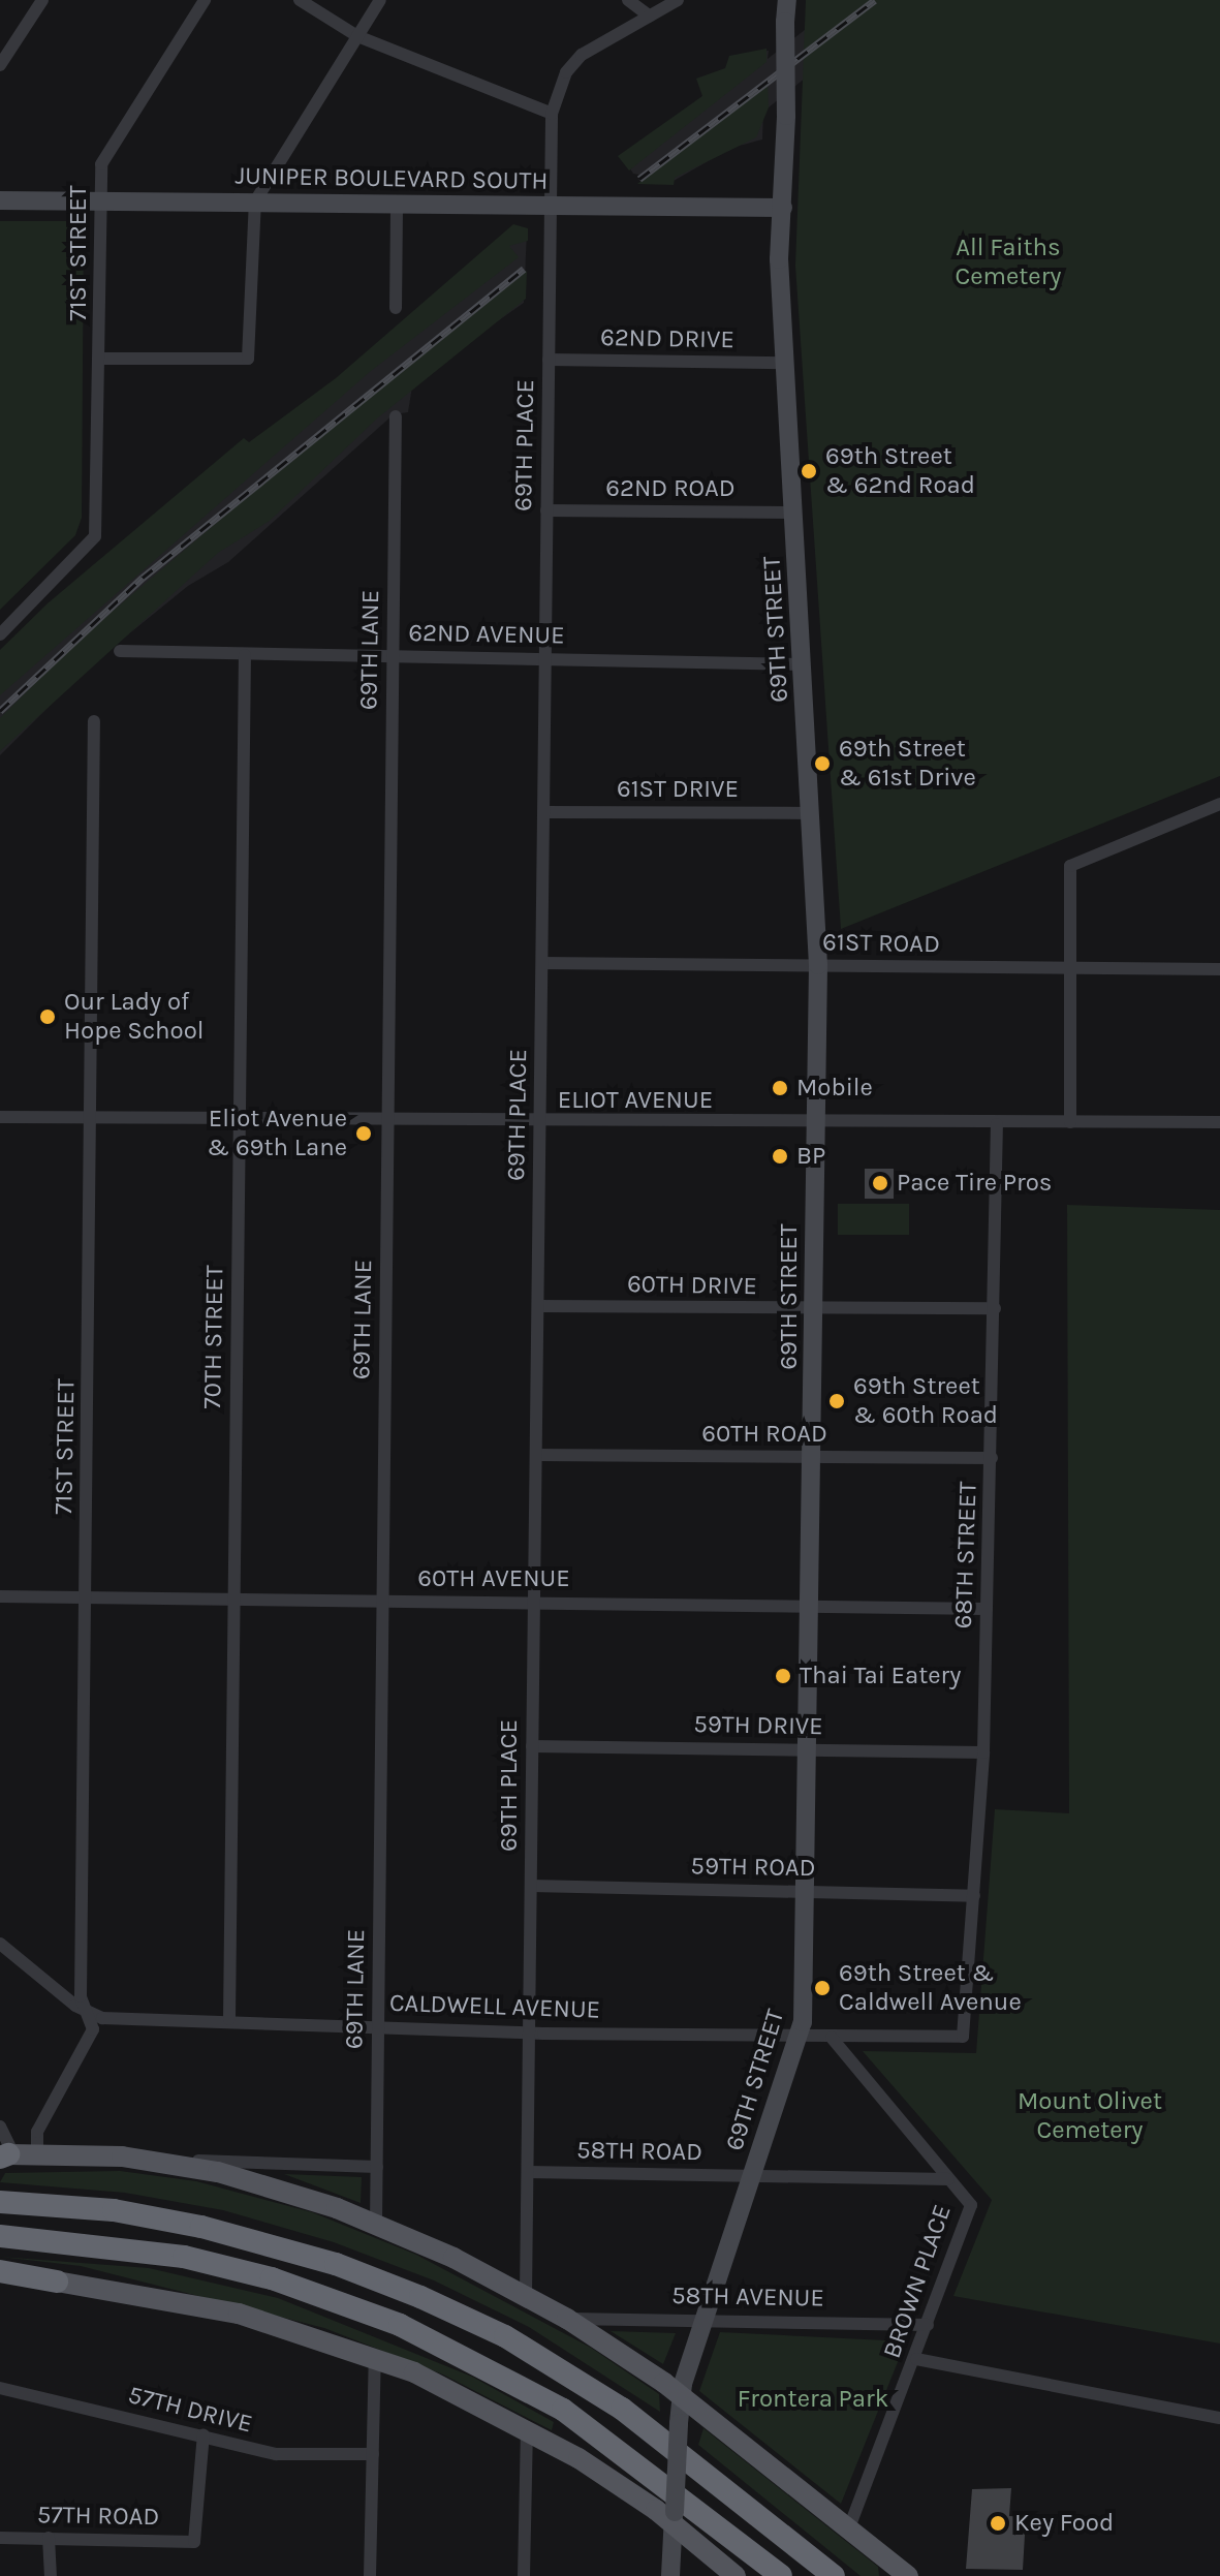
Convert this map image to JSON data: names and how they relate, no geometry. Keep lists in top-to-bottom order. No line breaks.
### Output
{"streets":{"main road":["JUNIPER BOULEVARD SOUTH","69TH STREET"],"street":["71ST STREET","62ND DRIVE","69TH PLACE","62ND ROAD","62ND AVENUE","69TH LANE","61ST DRIVE","61ST ROAD","ELIOT AVENUE","60TH DRIVE","70TH STREET","60TH ROAD","68TH STREET","60TH AVENUE","59TH DRIVE","59TH ROAD","CALDWELL AVENUE","58TH ROAD","BROWN PLACE","58TH AVENUE","57TH DRIVE","57TH ROAD"]},"crossings":[["JUNIPER BOULEVARD SOUTH","71ST STREET"],["JUNIPER BOULEVARD SOUTH","69TH PLACE"],["JUNIPER BOULEVARD SOUTH","69TH STREET"],["71ST STREET","ELIOT AVENUE"],["71ST STREET","60TH AVENUE"],["71ST STREET","CALDWELL AVENUE"],["62ND DRIVE","69TH PLACE"],["62ND DRIVE","69TH STREET"],["69TH PLACE","62ND ROAD"],["69TH PLACE","62ND AVENUE"],["69TH PLACE","61ST DRIVE"],["69TH PLACE","61ST ROAD"],["69TH PLACE","ELIOT AVENUE"],["69TH PLACE","60TH DRIVE"],["69TH PLACE","60TH ROAD"],["69TH PLACE","60TH AVENUE"],["69TH PLACE","59TH DRIVE"],["69TH PLACE","59TH ROAD"],["69TH PLACE","CALDWELL AVENUE"],["69TH PLACE","58TH ROAD"],["62ND ROAD","69TH STREET"],["69TH STREET","62ND AVENUE"],["69TH STREET","61ST DRIVE"],["69TH STREET","61ST ROAD"],["69TH STREET","ELIOT AVENUE"],["69TH STREET","60TH DRIVE"],["69TH STREET","60TH ROAD"],["69TH STREET","60TH AVENUE"],["69TH STREET","59TH DRIVE"],["69TH STREET","59TH ROAD"],["69TH STREET","CALDWELL AVENUE"],["69TH STREET","58TH ROAD"],["69TH STREET","58TH AVENUE"],["62ND AVENUE","69TH LANE"],["62ND AVENUE","70TH STREET"],["69TH LANE","ELIOT AVENUE"],["69TH LANE","60TH AVENUE"],["69TH LANE","CALDWELL AVENUE"],["ELIOT AVENUE","70TH STREET"],["ELIOT AVENUE","68TH STREET"],["60TH DRIVE","68TH STREET"],["70TH STREET","60TH AVENUE"],["70TH STREET","CALDWELL AVENUE"],["60TH ROAD","68TH STREET"],["68TH STREET","60TH AVENUE"],["68TH STREET","59TH DRIVE"],["68TH STREET","59TH ROAD"],["68TH STREET","CALDWELL AVENUE"],["CALDWELL AVENUE","BROWN PLACE"],["58TH ROAD","BROWN PLACE"],["BROWN PLACE","58TH AVENUE"],["57TH DRIVE","57TH ROAD"]],"parks":["All Faiths Cemetery","Mount Olivet Cemetery","Frontera Park"],"places":["69th Street & 62nd Road","69th Street & 61st Drive","Our Lady of Hope School","Mobile","Eliot Avenue & 69th Lane","BP","Pace Tire Pros","69th Street & 60th Road","Thai Tai Eatery","69th Street & Caldwell Avenue","Key Food"]}
